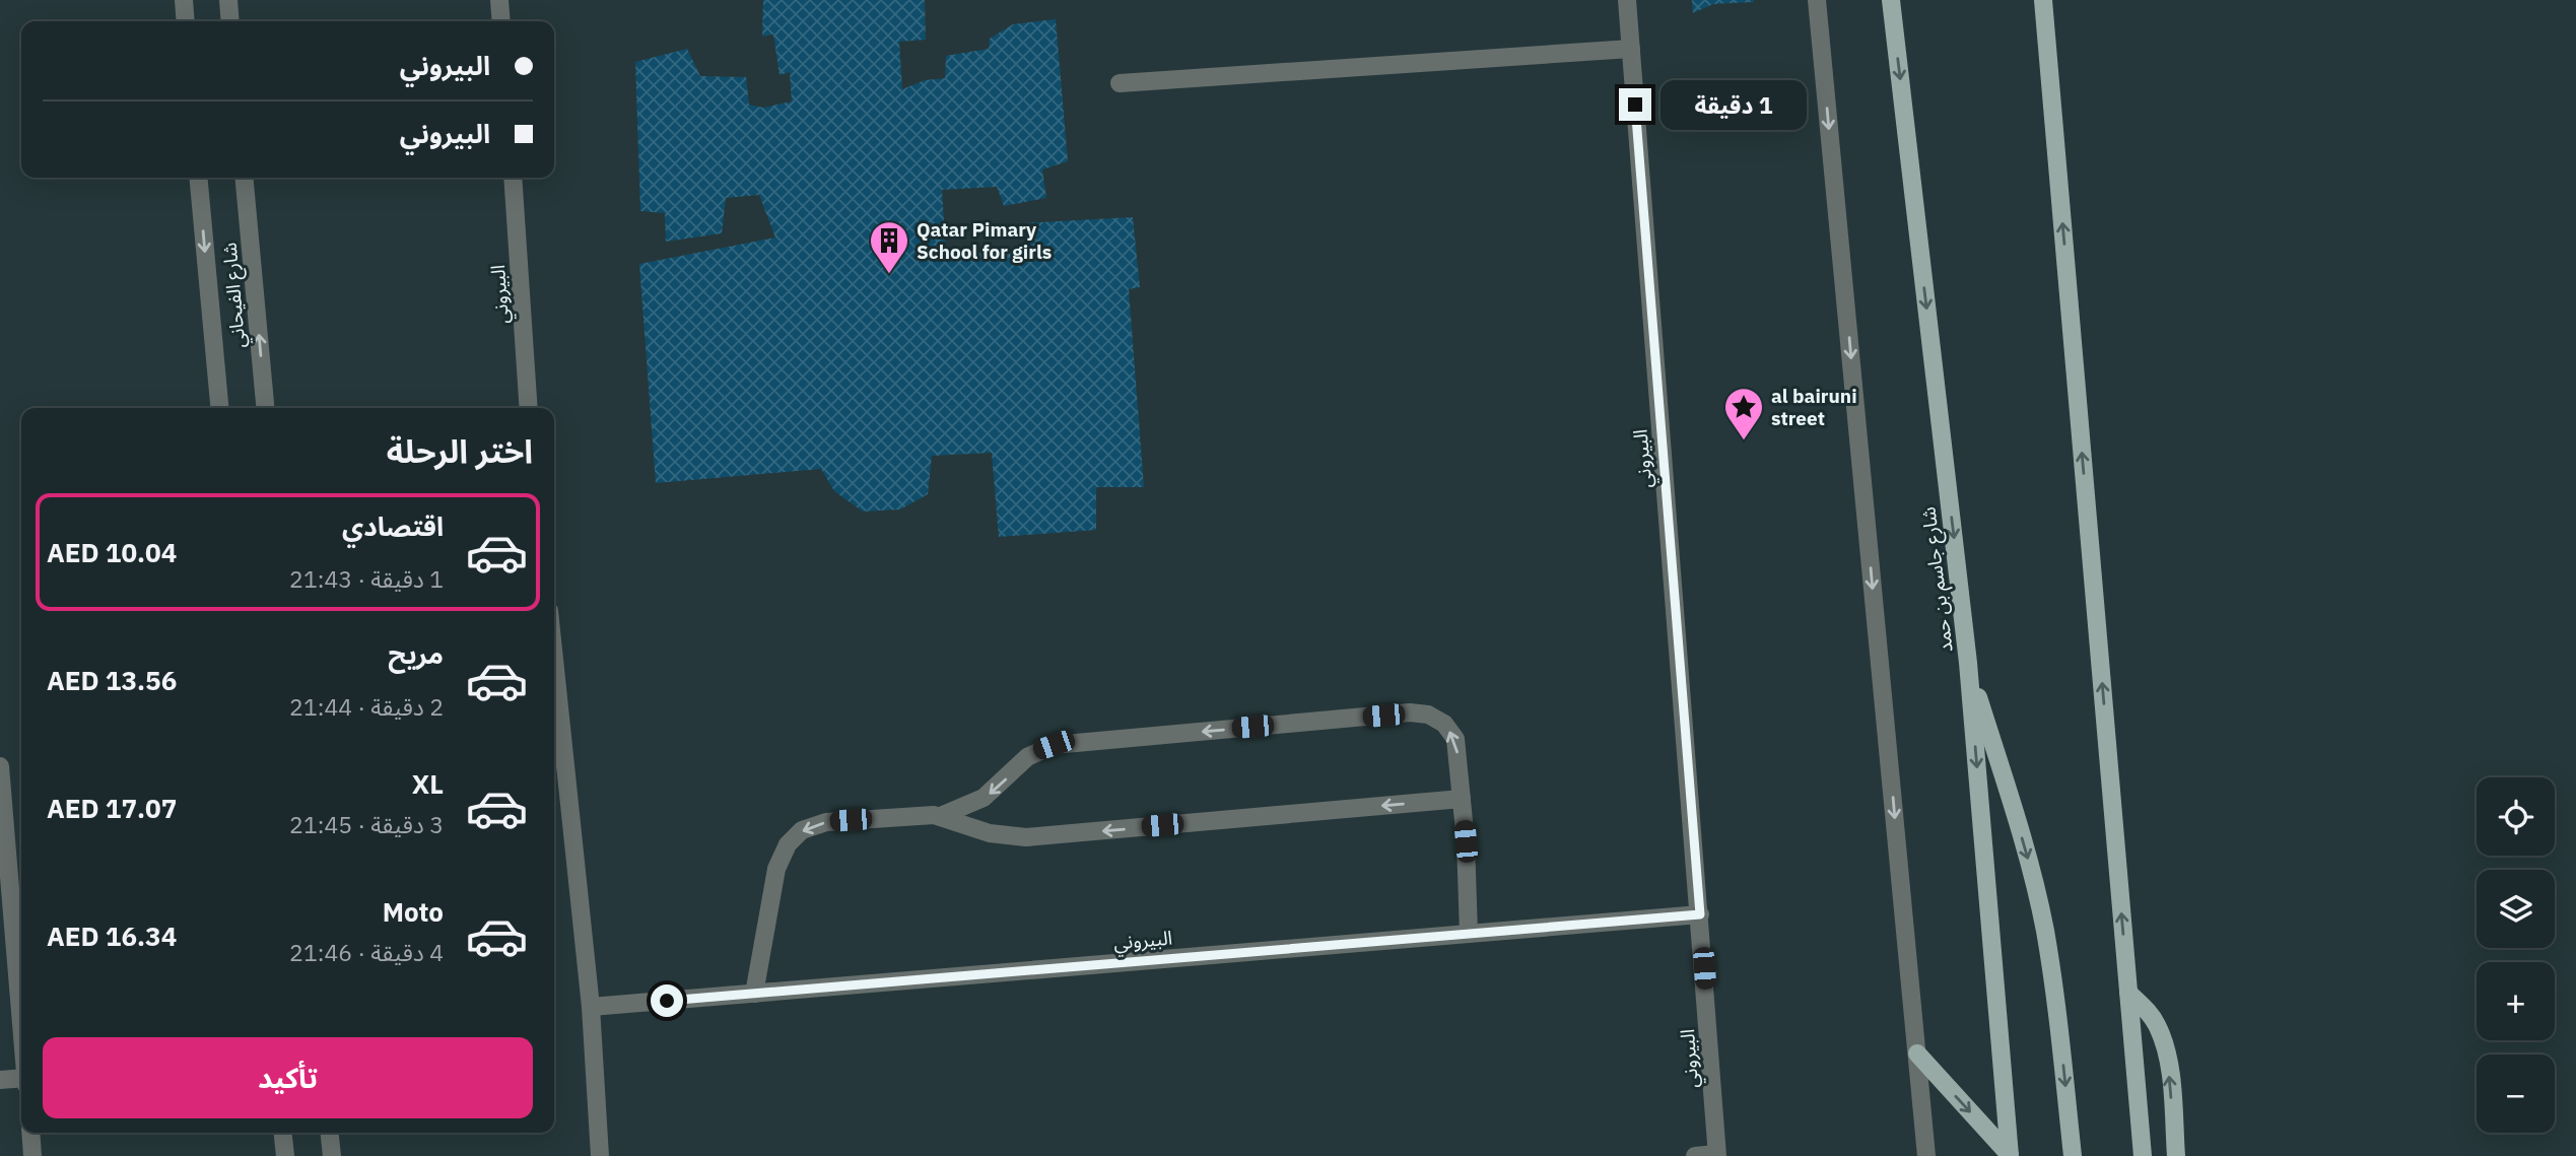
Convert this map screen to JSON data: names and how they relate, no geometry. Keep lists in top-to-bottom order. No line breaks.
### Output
{"streets":{"main road":["شارع جاسم بن حمد"],"street":["البيروني","شارع الفيحاني"]},"places":{"building":["Qatar Pimary School for girls"],"place":["al bairuni street"]},"page":{"banner":["البيروني","البيروني"],"bubble":"1 دقيقة","heading":"اختر الرحلة","list":[{"name":"اقتصادي","note":"1 دقيقة · 21:43","value":"AED 10.04"},{"name":"مريح","note":"2 دقيقة · 21:44","value":"AED 13.56"},{"name":"XL","note":"3 دقيقة · 21:45","value":"AED 17.07"},{"name":"Moto","note":"4 دقيقة · 21:46","value":"AED 16.34"}],"map_buttons":["+","−"],"buttons":"تأكيد"}}
